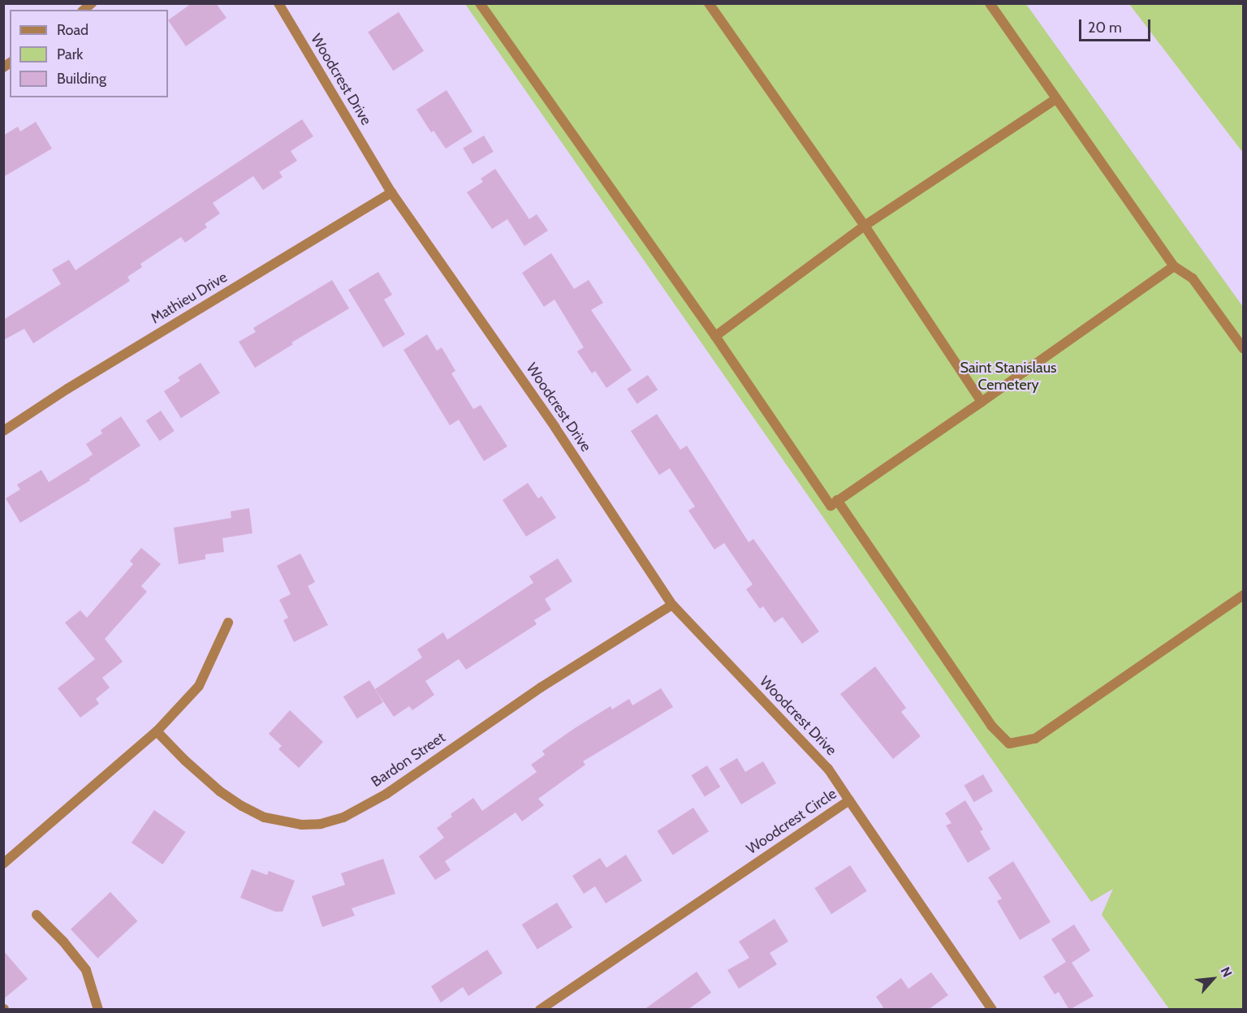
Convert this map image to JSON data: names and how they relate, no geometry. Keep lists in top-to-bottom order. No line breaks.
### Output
{"streets":{"street":["Woodcrest Drive","Mathieu Drive","Bardon Street","Woodcrest Circle"]},"crossings":[["Woodcrest Drive","Mathieu Drive"],["Woodcrest Drive","Bardon Street"],["Woodcrest Drive","Woodcrest Circle"]],"parks":["Saint Stanislaus Cemetery"],"legend":["Road","Park","Building"],"scale_bar":"20 m","north":"top right"}
